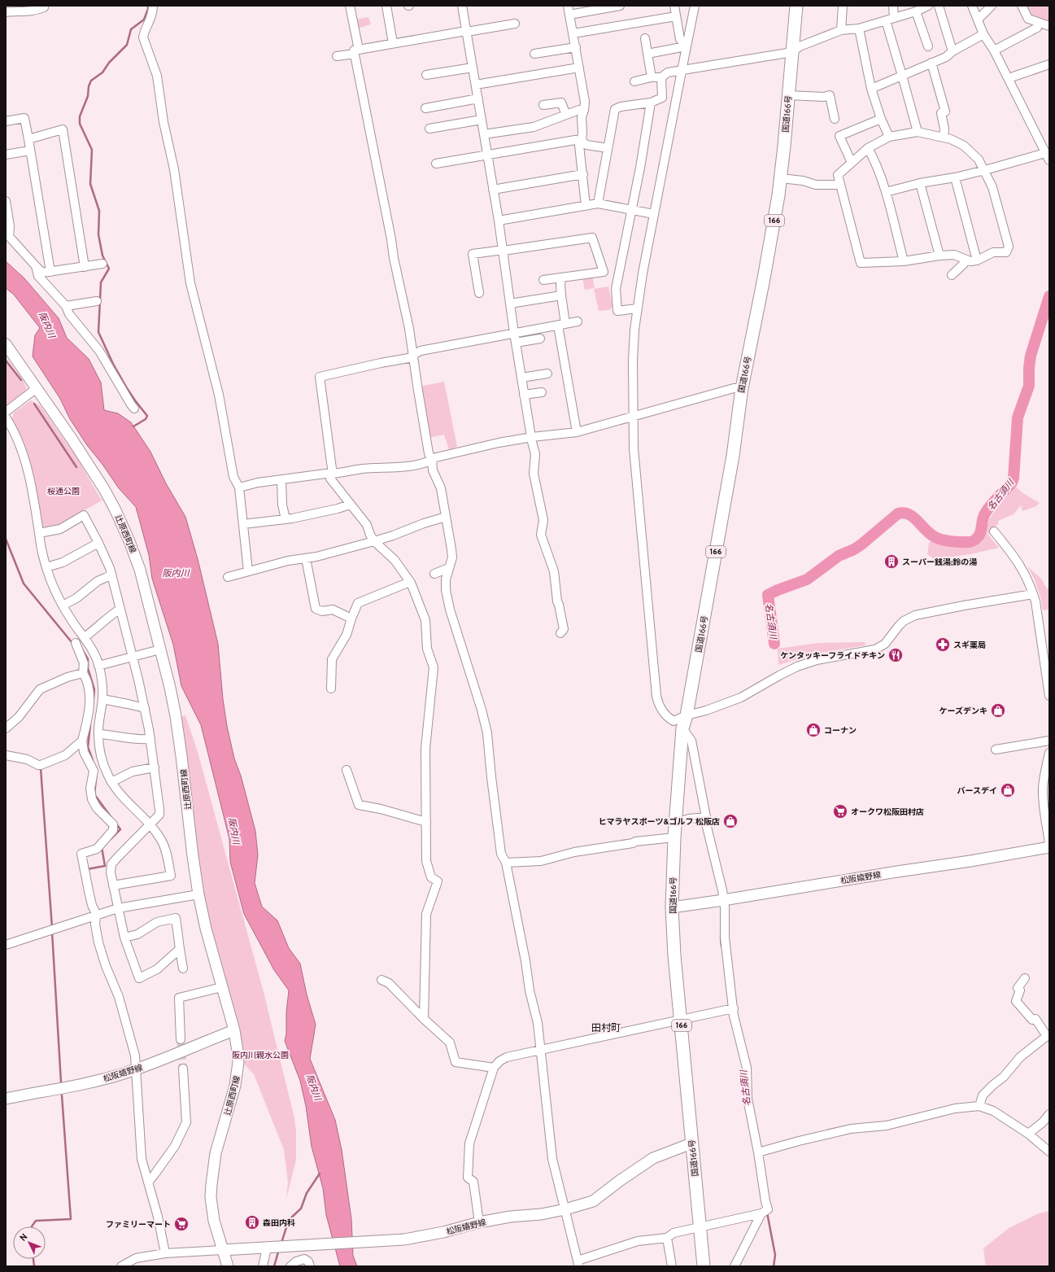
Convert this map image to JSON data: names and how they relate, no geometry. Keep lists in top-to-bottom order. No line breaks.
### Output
{"streets":{"highway":["国道166号","166"],"main road":["辻原西町線","松阪嬉野線"]},"crossings":[["国道166号","松阪嬉野線"],["辻原西町線","松阪嬉野線"]],"districts":["田村町"],"water":["阪内川","名古須川"],"parks":["桜通公園","阪内川親水公園"],"places":{"building":["スーパー銭湯;鈴の湯","森田内科"],"pharmacy":["スギ薬局"],"restaurant":["ケンタッキーフライドチキン"],"shop":["ケーズデンキ","コーナン","バースデイ","ヒマラヤスポーツ&ゴルフ 松阪店"],"supermarket":["オークワ松阪田村店","ファミリーマート"]},"north":"top left"}
